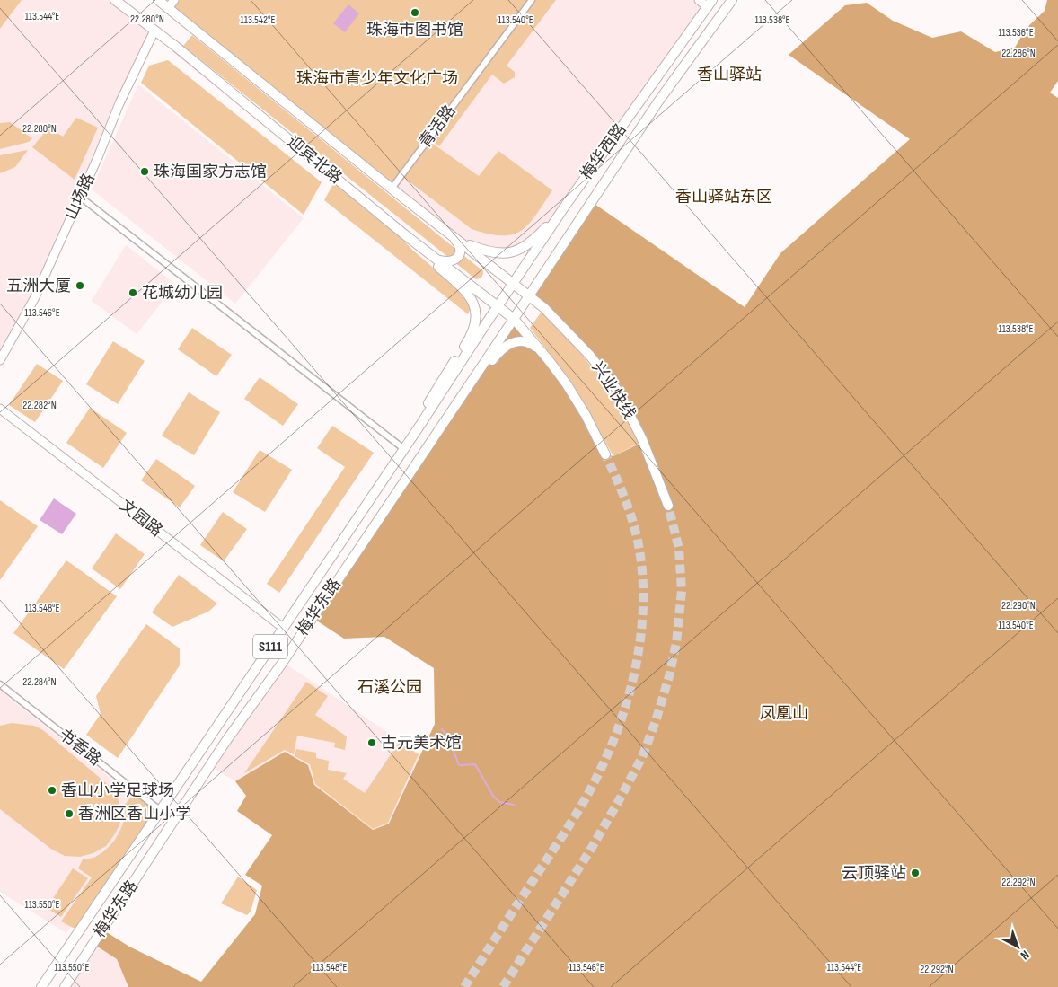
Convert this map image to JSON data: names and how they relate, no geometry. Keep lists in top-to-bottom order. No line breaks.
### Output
{"streets":{"main road":["梅华西路","迎宾北路","兴业快线","梅华东路","S111"],"street":["青活路","山场路","文园路","书香路"]},"crossings":[["青活路","迎宾北路"],["梅华西路","迎宾北路"],["梅华西路","兴业快线"],["梅华西路","梅华东路"],["迎宾北路","山场路"],["迎宾北路","兴业快线"],["迎宾北路","梅华东路"],["兴业快线","梅华东路"],["文园路","梅华东路"],["梅华东路","书香路"]],"parks":["香山驿站","珠海市青少年文化广场","香山驿站东区","石溪公园","凤凰山"],"places":["珠海市图书馆","珠海国家方志馆","五洲大厦","花城幼儿园","古元美术馆","香山小学足球场","香洲区香山小学","云顶驿站"],"north":"bottom right","coordinates":["113.544°E","22.280°N","113.542°E","113.540°E","113.538°E","113.536°E","22.286°N","113.546°E","22.282°N","22.290°N","113.548°E","22.284°N","22.292°N","113.550°E"]}
